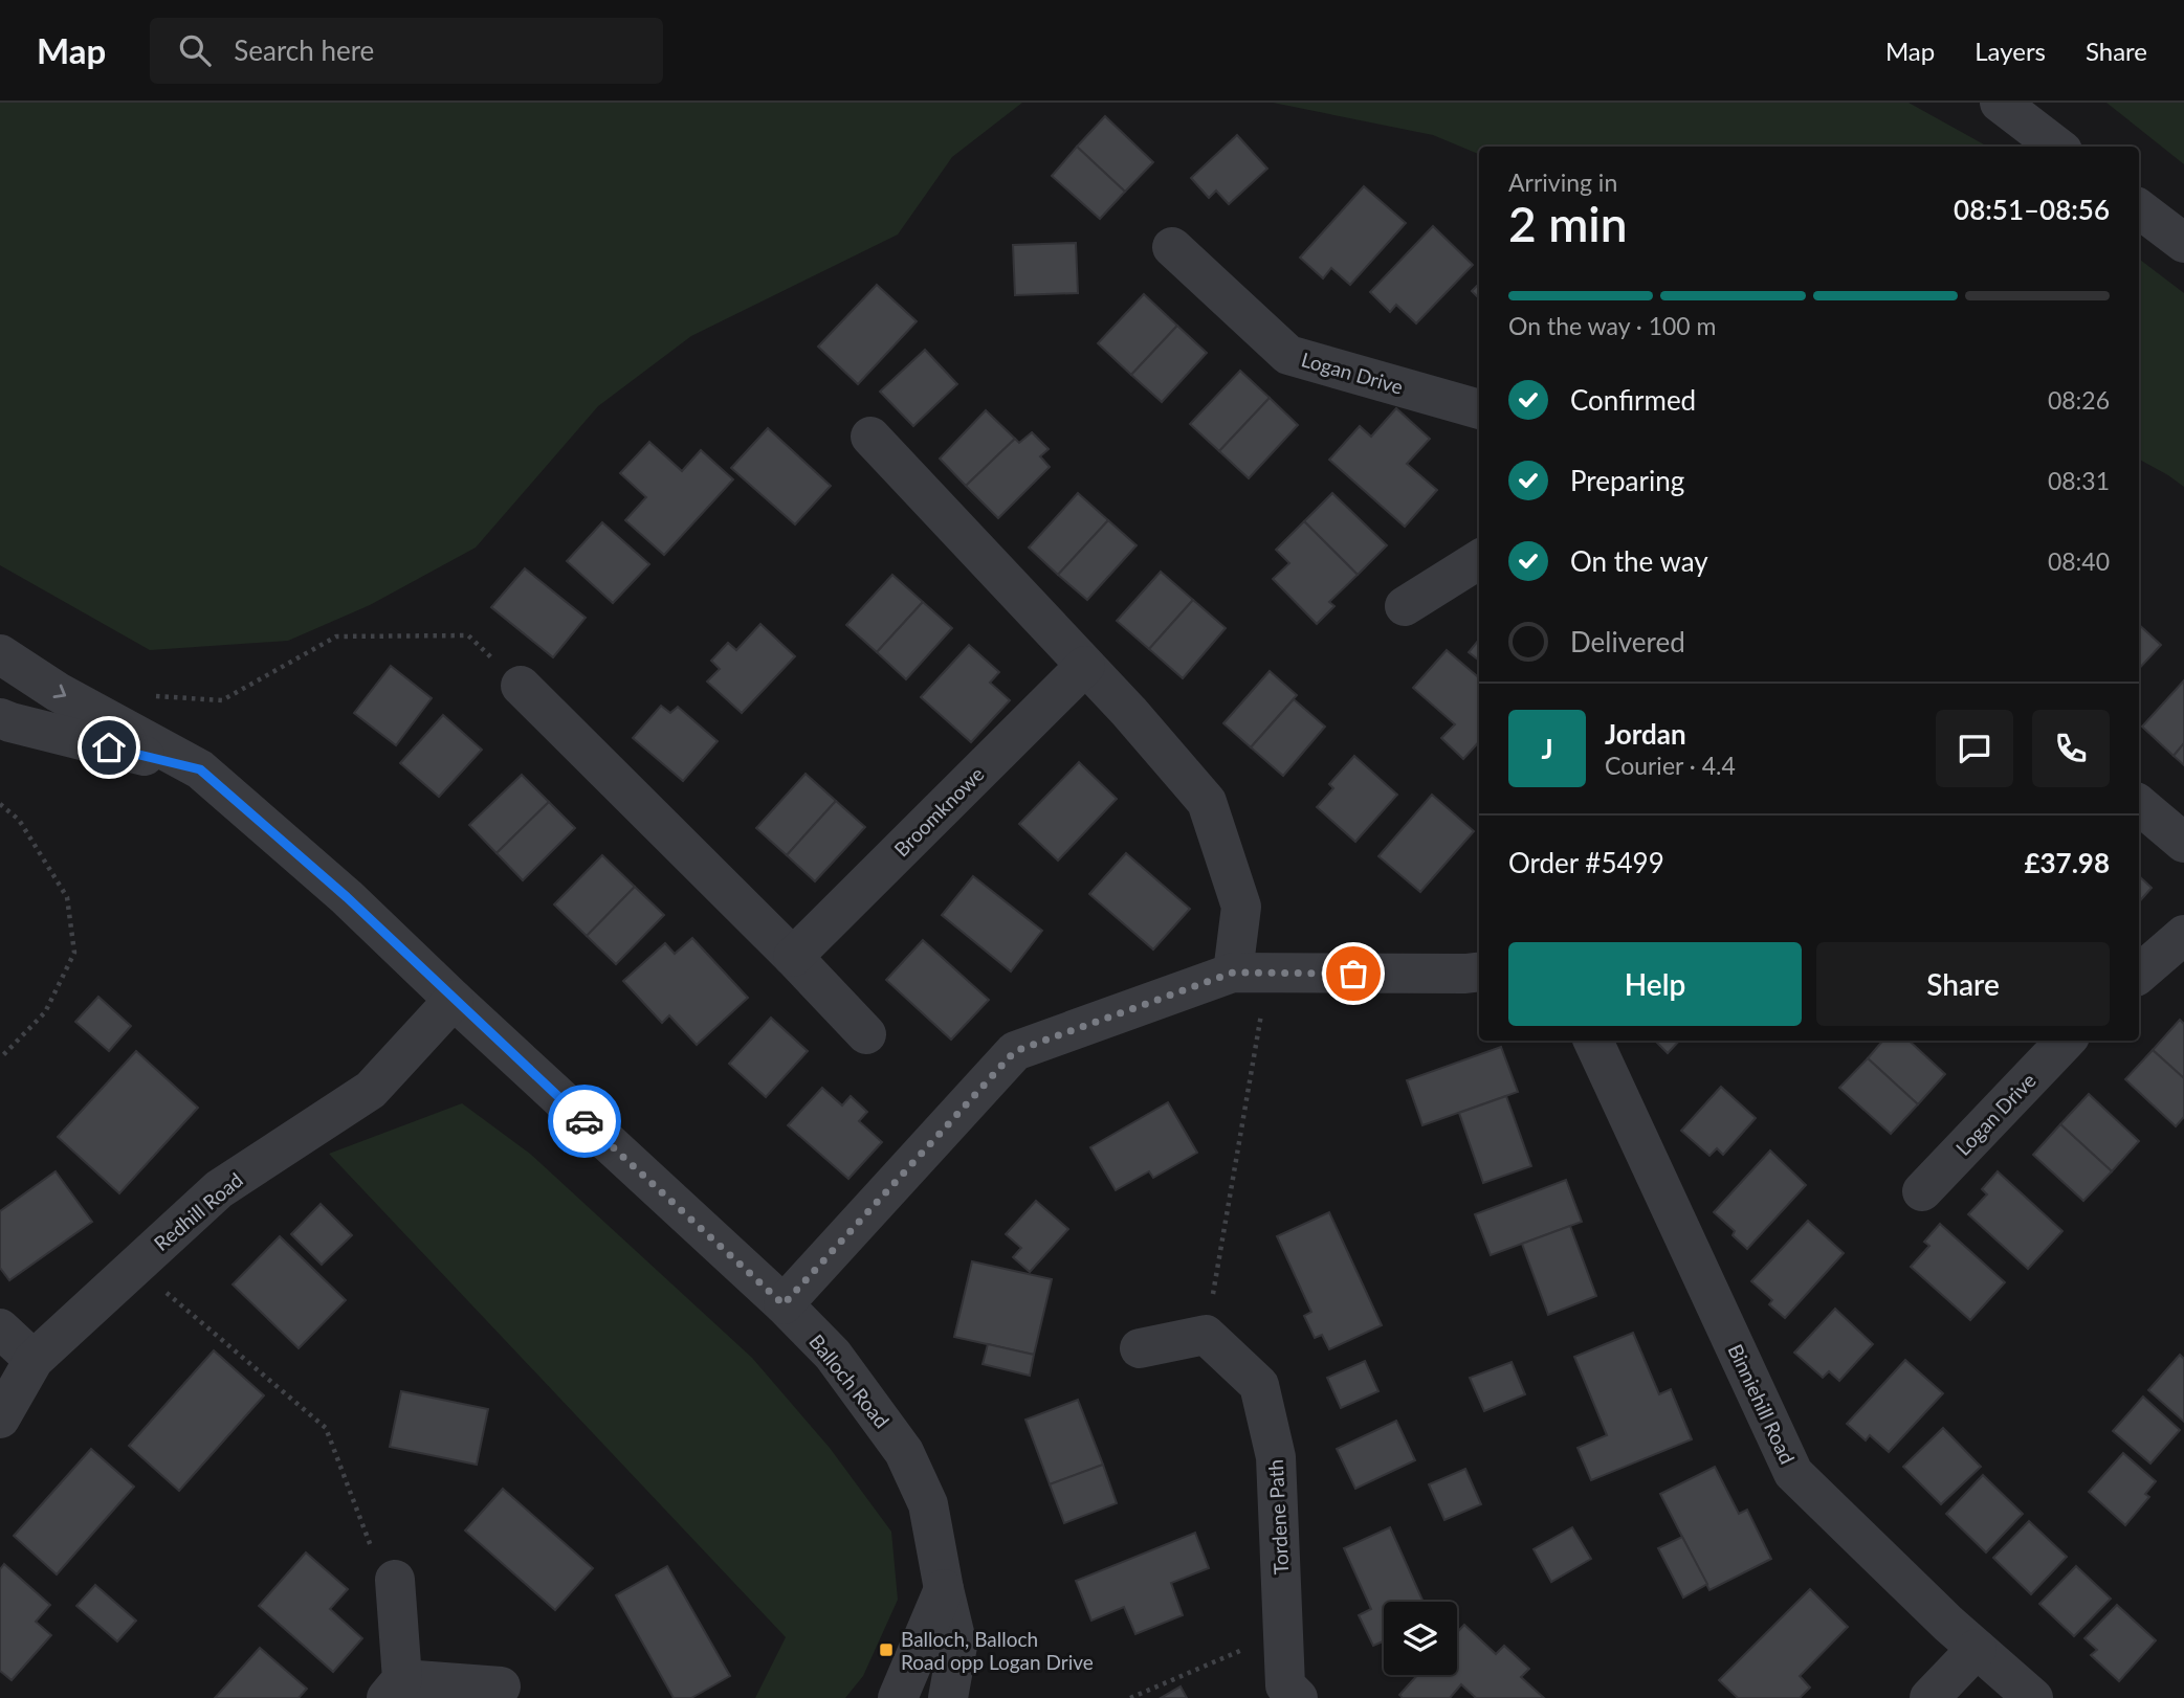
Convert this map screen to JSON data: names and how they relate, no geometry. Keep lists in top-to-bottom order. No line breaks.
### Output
{"streets":{"street":["Logan Drive","Broomknowe","Redhill Road","Balloch Road","Binniehill Road","Tordene Path"]},"crossings":[["Redhill Road","Balloch Road"]],"places":{"transit":["Balloch, Balloch Road opp Logan Drive"]},"page":{"header":"Map","search":"Search here","nav":["Map","Layers","Share"],"heading":["2 min","Arriving in","08:51–08:56"],"panel":["Jordan","Courier · 4.4","Order #5499","£37.98"],"bar":"On the way · 100 m","list":[["Confirmed","08:26"],["Preparing","08:31"],["On the way","08:40"],"Delivered"],"round":"J","buttons":["Help","Share"]}}
